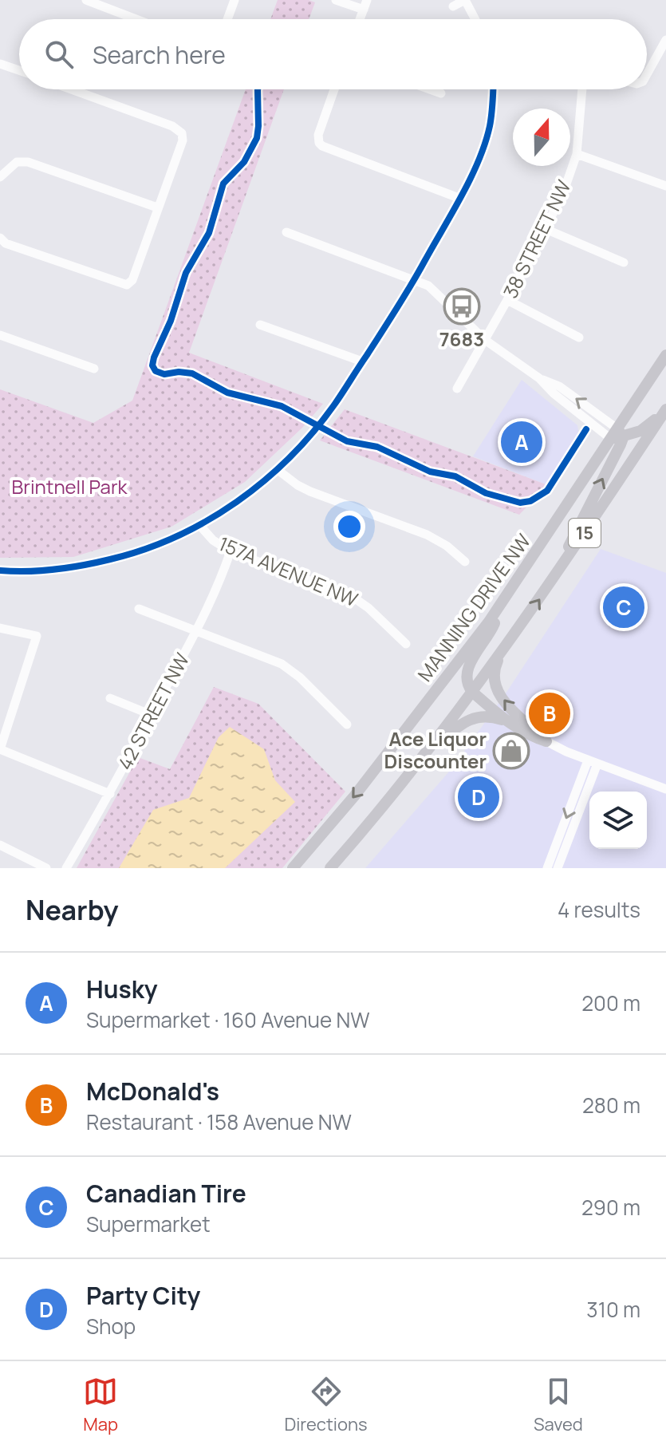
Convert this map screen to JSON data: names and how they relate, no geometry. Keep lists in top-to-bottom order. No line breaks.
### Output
{"streets":{"main road":["15","MANNING DRIVE NW"],"street":["38 STREET NW","157A AVENUE NW","42 STREET NW"]},"crossings":[["157A AVENUE NW","42 STREET NW"]],"parks":["Brintnell Park"],"places":{"bus stop":["7683"],"shop":["Ace Liquor Discounter"]},"north":"top","page":{"search":"Search here","pins":["A","C","B","D"],"heading":["Nearby","4 results"],"list":[{"mark":"A","name":"Husky","note":"Supermarket · 160 Avenue NW","value":"200 m"},{"mark":"B","name":"McDonald's","note":"Restaurant · 158 Avenue NW","value":"280 m"},{"mark":"C","name":"Canadian Tire","note":"Supermarket","value":"290 m"},{"mark":"D","name":"Party City","note":"Shop","value":"310 m"}],"nav":["Map","Directions","Saved"]}}
